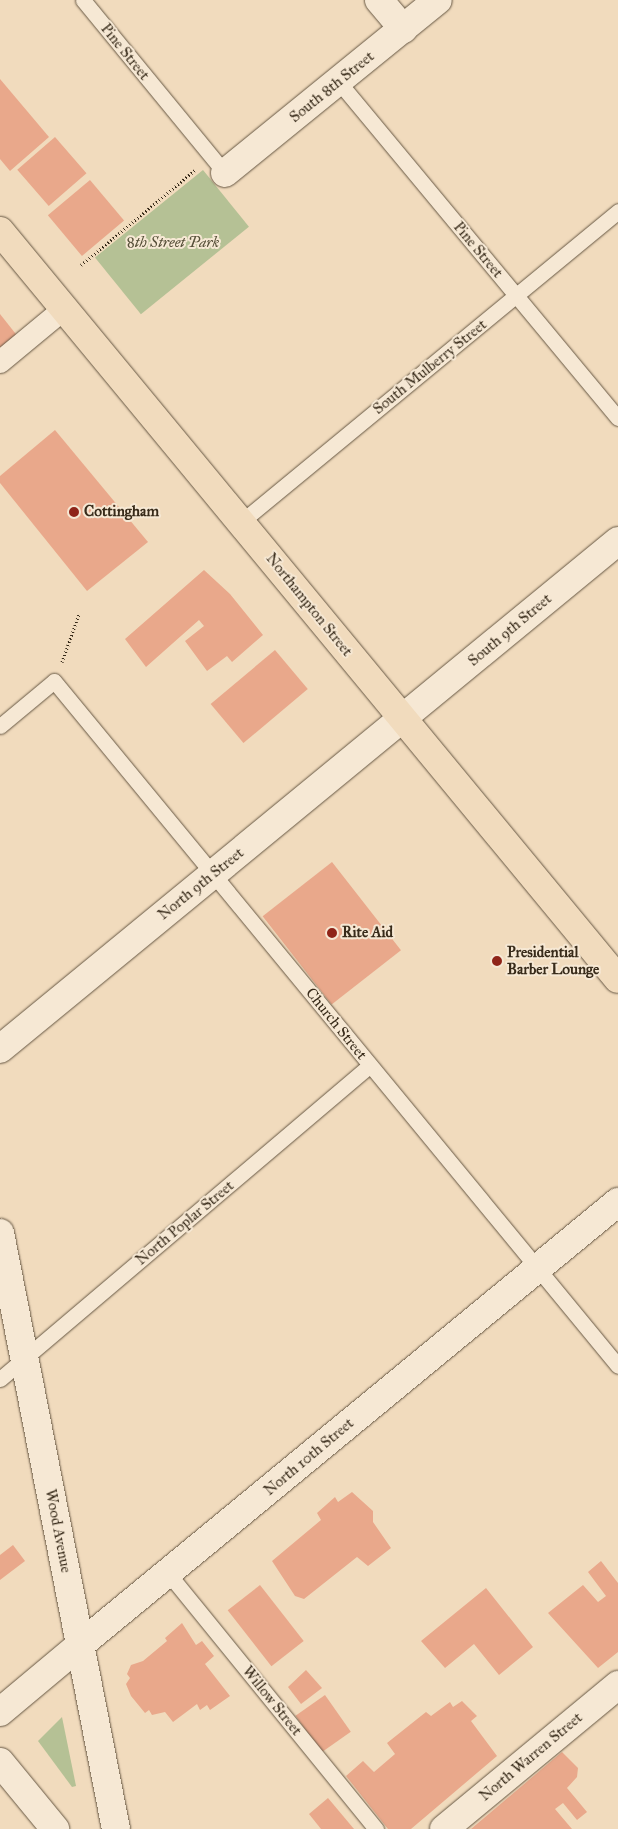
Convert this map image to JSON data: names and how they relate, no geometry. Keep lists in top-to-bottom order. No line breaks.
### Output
{"streets":{"main road":["Northampton Street"],"street":["South 8th Street","South 9th Street","North 9th Street","North 10th Street","Wood Avenue","North Warren Street"],"lane":["Pine Street","South Mulberry Street","Church Street","North Poplar Street","Willow Street"]},"crossings":[["Pine Street","South 8th Street"],["Pine Street","South Mulberry Street"],["South Mulberry Street","Northampton Street"],["Northampton Street","South 9th Street"],["Northampton Street","North 9th Street"],["South 9th Street","North 9th Street"],["North 9th Street","Church Street"],["Church Street","North Poplar Street"],["Church Street","North 10th Street"],["North Poplar Street","Wood Avenue"],["North 10th Street","Wood Avenue"],["North 10th Street","Willow Street"]],"parks":["8th Street Park"],"places":["Cottingham","Rite Aid","Presidential Barber Lounge"]}
